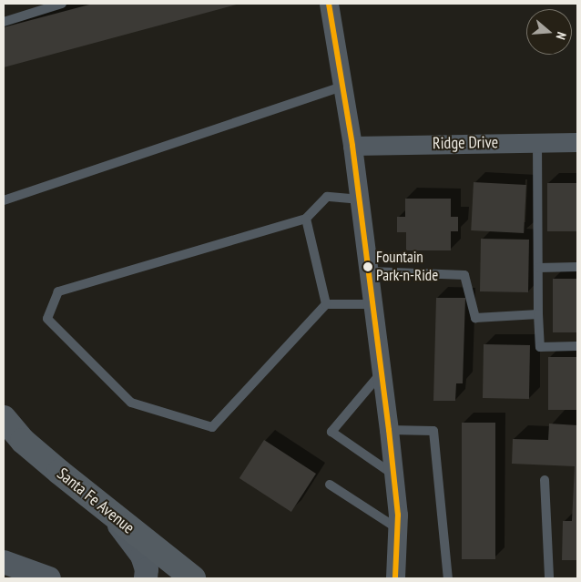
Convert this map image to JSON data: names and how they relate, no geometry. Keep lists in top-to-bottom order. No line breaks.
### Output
{"streets":{"main road":["Santa Fe Avenue"],"street":["Ridge Drive"]},"places":["Fountain Park-n-Ride"],"north":"right"}
